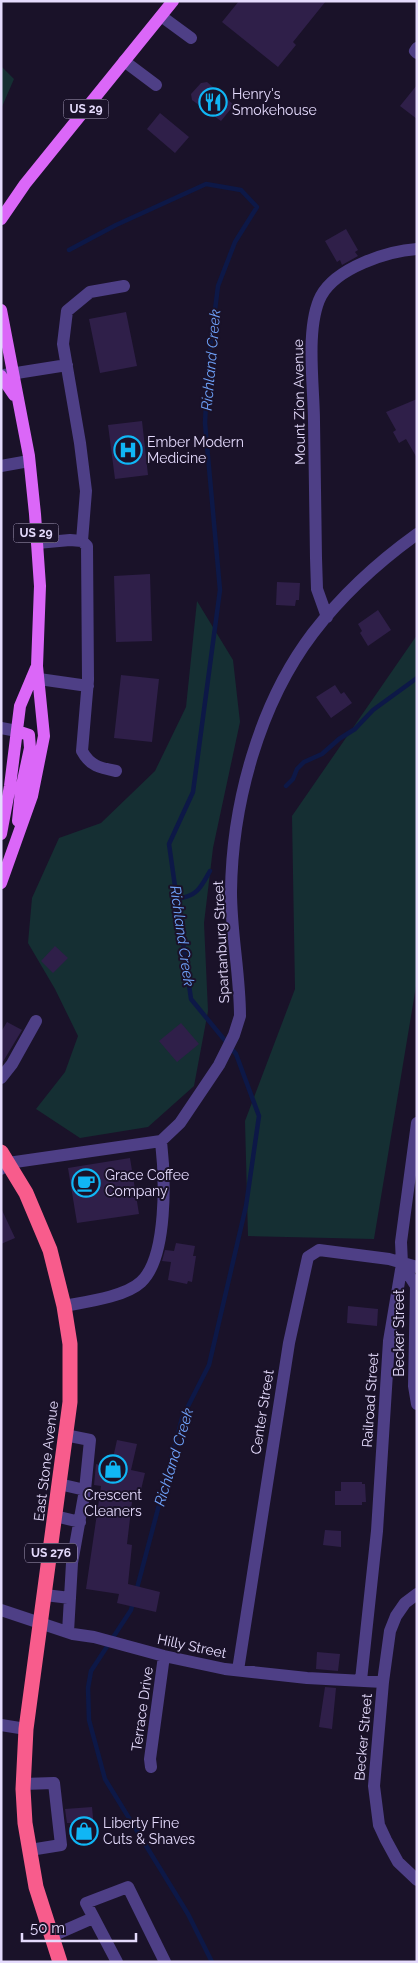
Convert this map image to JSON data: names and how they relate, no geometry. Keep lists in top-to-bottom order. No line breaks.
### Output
{"streets":{"highway":["East Stone Avenue","US 276"],"main road":["US 29"],"street":["Mount Zion Avenue","Spartanburg Street","Becker Street","Railroad Street","Center Street","Hilly Street","Terrace Drive"]},"crossings":[["Mount Zion Avenue","Spartanburg Street"],["Becker Street","Railroad Street"],["Becker Street","Center Street"],["Becker Street","Hilly Street"],["Railroad Street","Center Street"],["Railroad Street","Hilly Street"],["Center Street","Hilly Street"],["East Stone Avenue","Hilly Street"],["Hilly Street","Terrace Drive"]],"water":["Richland Creek"],"places":{"restaurant":["Henry's Smokehouse"],"hospital":["Ember Modern Medicine"],"cafe":["Grace Coffee Company"],"shop":["Crescent Cleaners","Liberty Fine Cuts & Shaves"]},"scale_bar":"50 m"}
